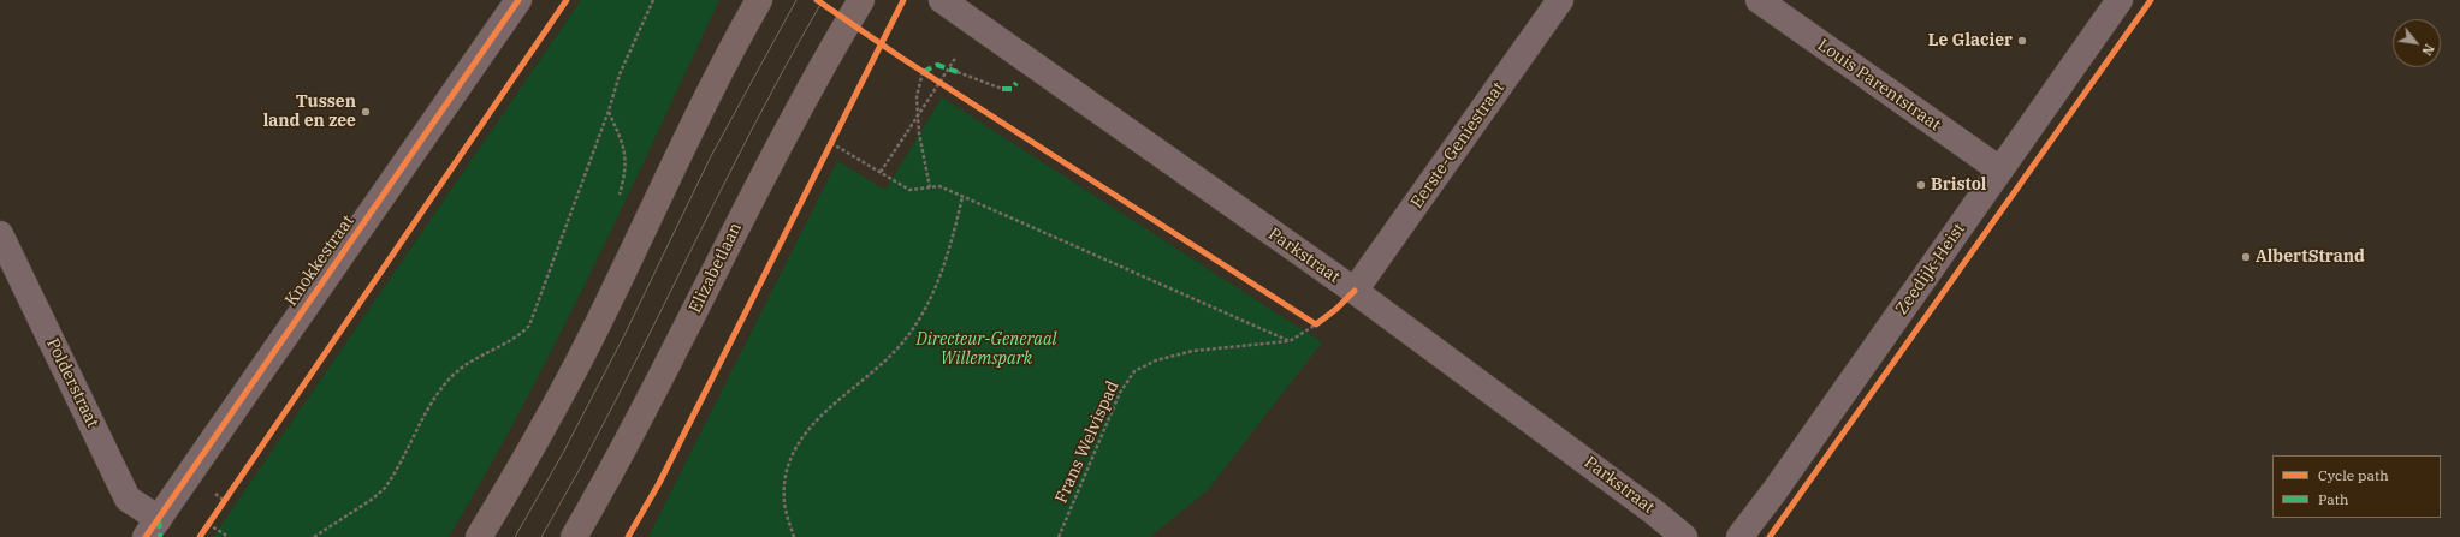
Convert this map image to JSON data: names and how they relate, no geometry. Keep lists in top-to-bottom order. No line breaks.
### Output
{"streets":{"main road":["Elizabetlaan"],"street":["Louis Parentstraat","Eerste-Geniestraat","Parkstraat","Knokkestraat","Zeedijk-Heist","Polderstraat"],"path":["Frans Welvispad"]},"crossings":[["Louis Parentstraat","Zeedijk-Heist"],["Eerste-Geniestraat","Parkstraat"],["Knokkestraat","Polderstraat"]],"parks":["Directeur-Generaal Willemspark"],"places":["Le Glacier","Tussen land en zee","Bristol","AlbertStrand"],"legend":["Cycle path","Path"],"north":"bottom right"}
